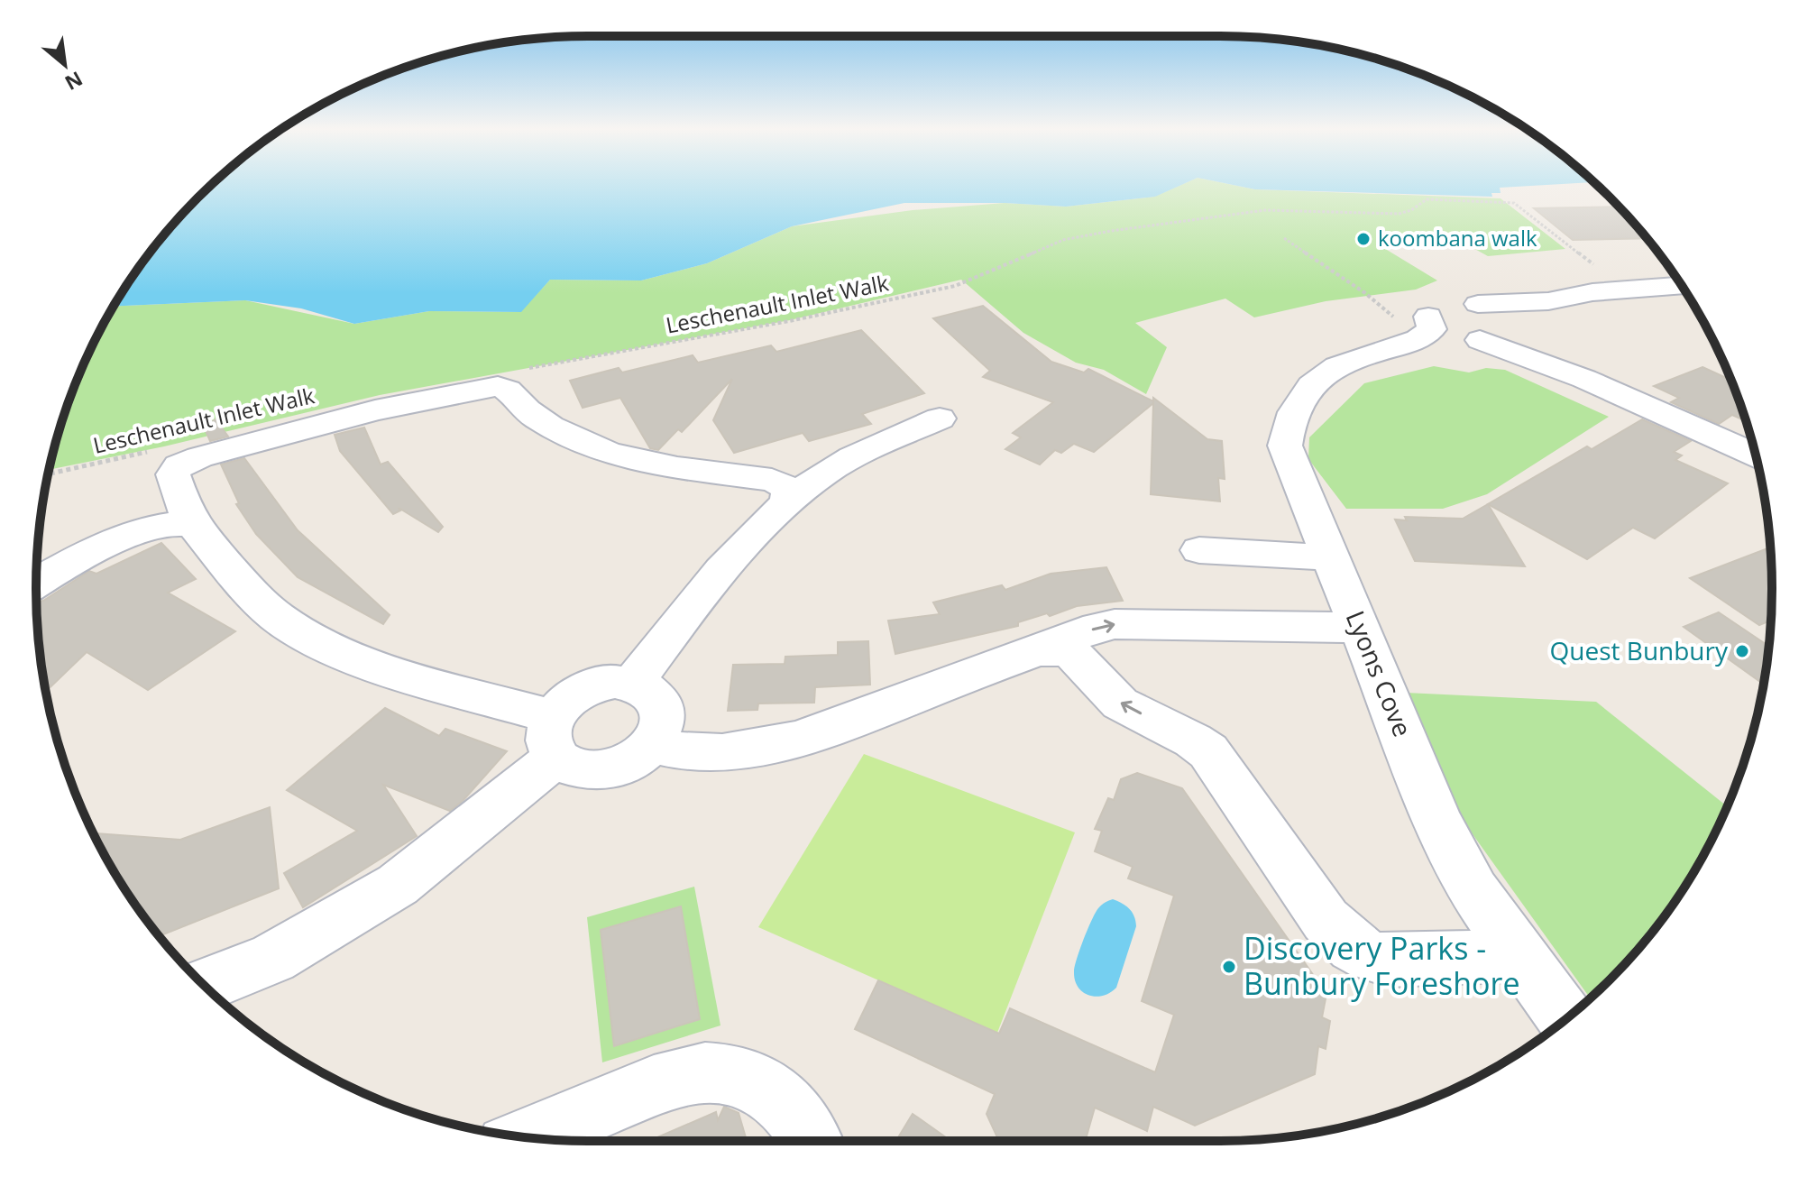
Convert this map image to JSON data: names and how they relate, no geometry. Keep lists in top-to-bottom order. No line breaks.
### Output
{"streets":{"street":["Lyons Cove"],"path":["Leschenault Inlet Walk"]},"places":["koombana walk","Quest Bunbury","Discovery Parks - Bunbury Foreshore"],"north":"bottom right"}
